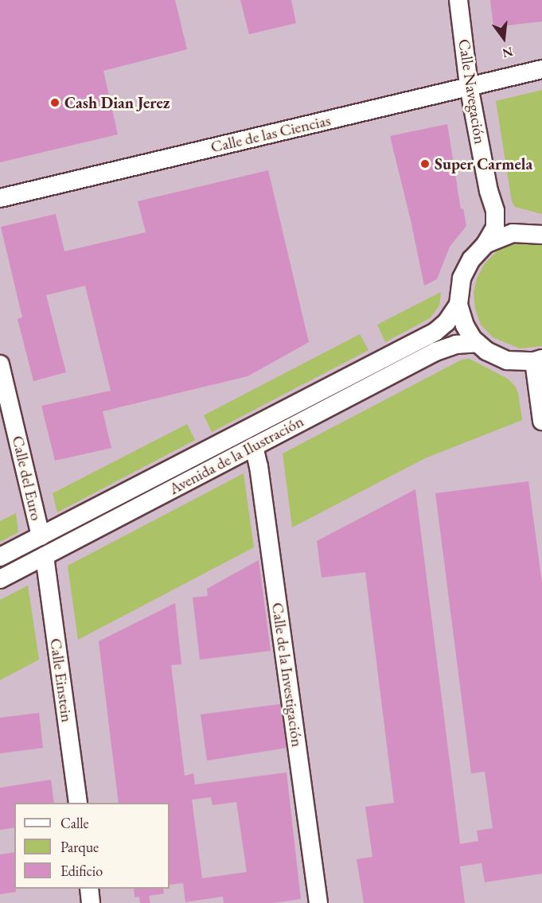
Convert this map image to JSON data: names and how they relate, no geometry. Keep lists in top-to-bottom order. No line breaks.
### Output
{"streets":{"street":["Calle Navegación","Calle de las Ciencias","Avenida de la Ilustración","Calle del Euro","Calle de la Investigación","Calle Einstein"]},"crossings":[["Calle Navegación","Calle de las Ciencias"],["Avenida de la Ilustración","Calle del Euro"],["Avenida de la Ilustración","Calle de la Investigación"],["Avenida de la Ilustración","Calle Einstein"]],"places":["Cash Dian Jerez","Super Carmela"],"legend":["Calle","Parque","Edificio"],"north":"bottom"}
